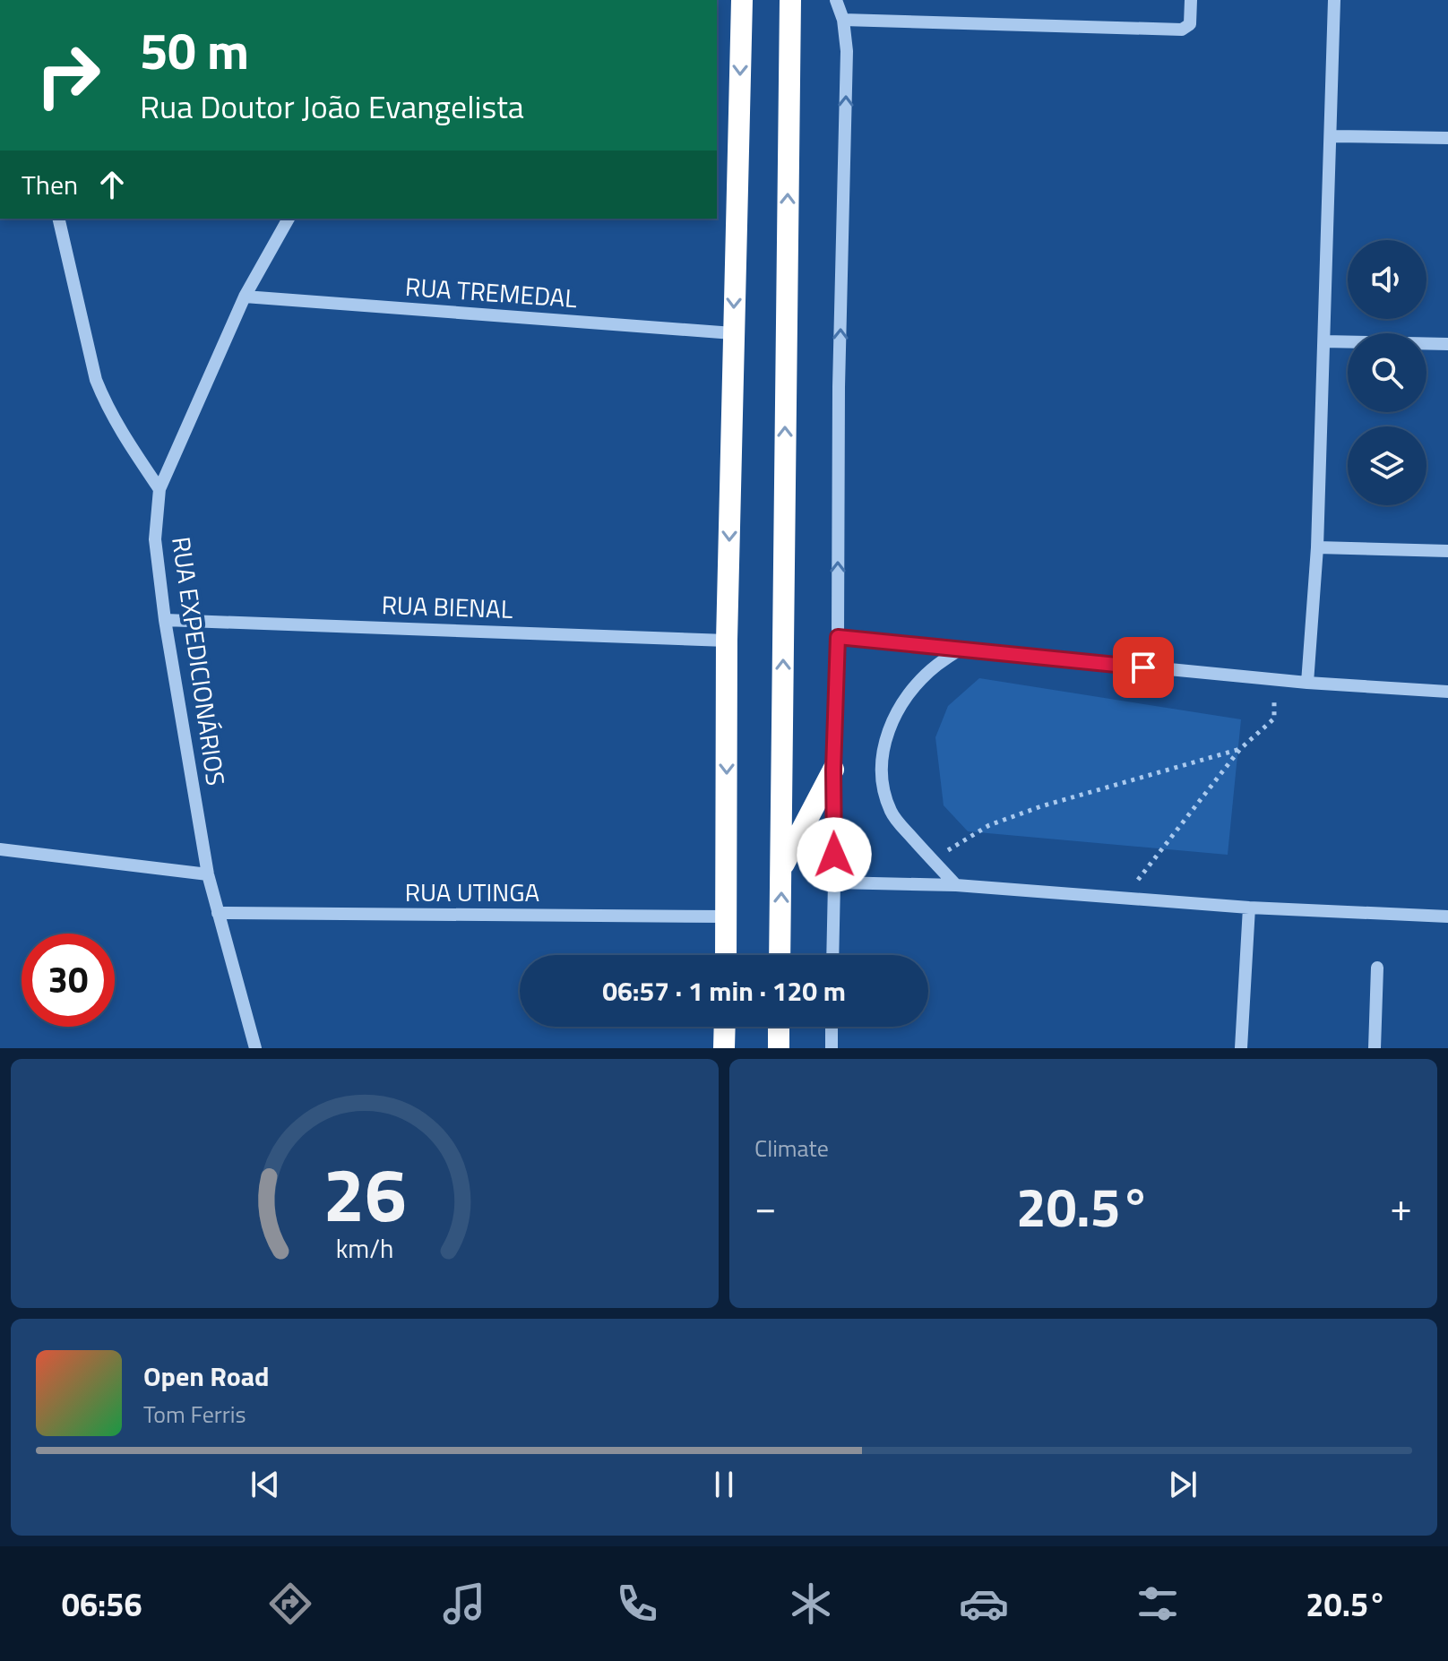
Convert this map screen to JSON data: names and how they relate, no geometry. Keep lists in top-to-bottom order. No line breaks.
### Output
{"streets":{"street":["RUA TREMEDAL","RUA BIENAL","RUA EXPEDICIONÁRIOS","RUA UTINGA"]},"crossings":[["RUA TREMEDAL","RUA EXPEDICIONÁRIOS"],["RUA BIENAL","RUA EXPEDICIONÁRIOS"],["RUA EXPEDICIONÁRIOS","RUA UTINGA"]],"page":{"turn":["50 m","Rua Doutor João Evangelista"],"then":"Then","limit":"30","trip":"06:57 · 1 min · 120 m","tile":"Climate","heat":["−","20.5°","+"],"song":["Open Road","Tom Ferris"],"tabs":["06:56","20.5°"],"gauge":["26","km/h"]}}
